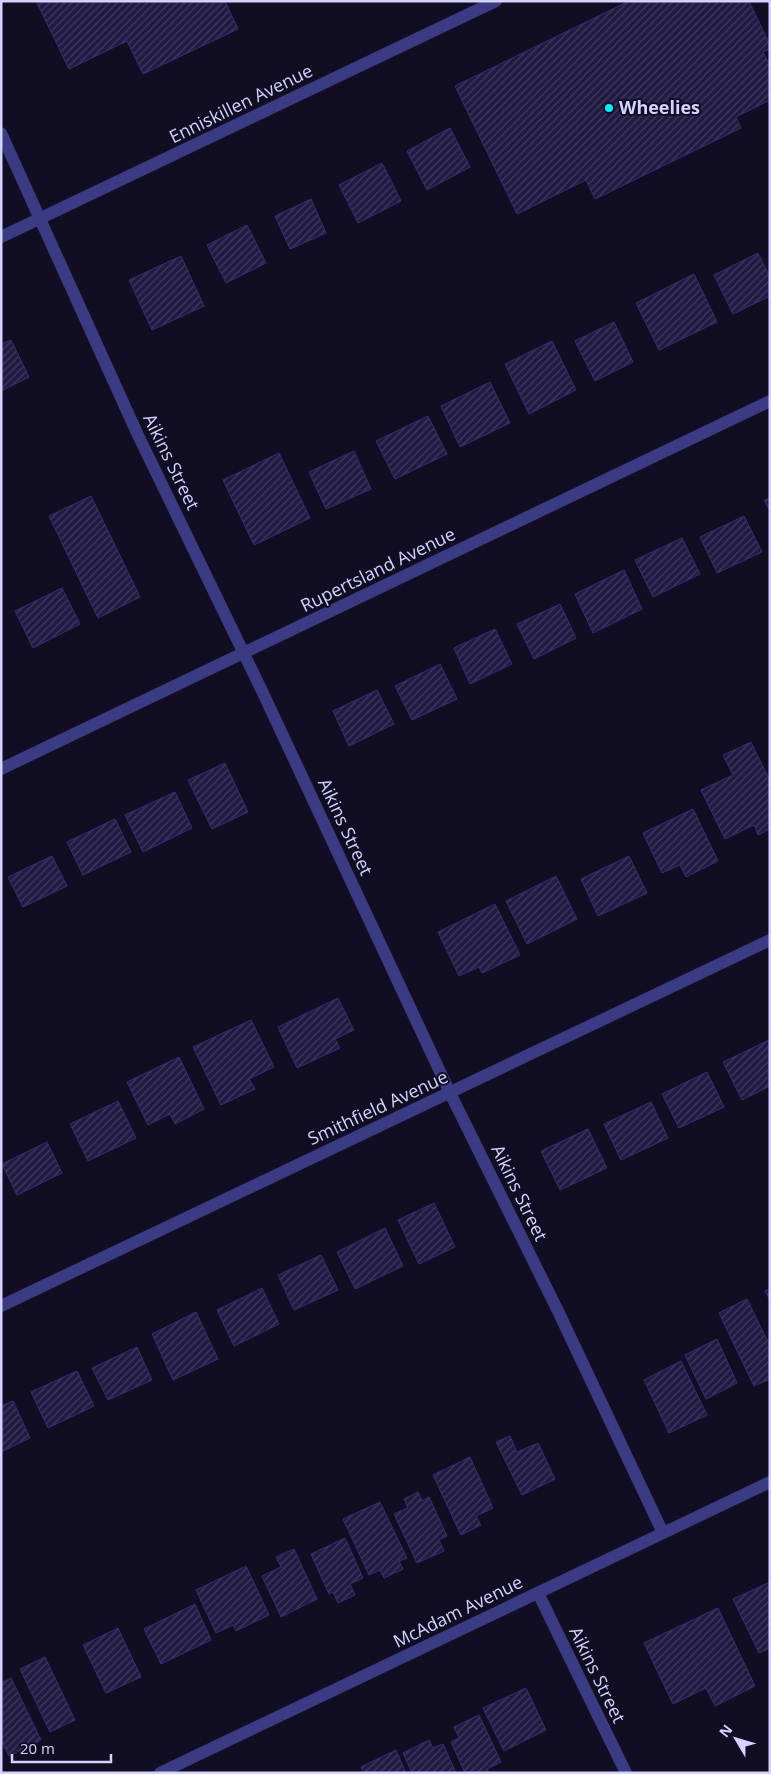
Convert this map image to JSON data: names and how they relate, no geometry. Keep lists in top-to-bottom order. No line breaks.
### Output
{"streets":{"street":["Enniskillen Avenue","Aikins Street","Rupertsland Avenue","Smithfield Avenue","McAdam Avenue"]},"crossings":[["Enniskillen Avenue","Aikins Street"],["Aikins Street","Rupertsland Avenue"],["Aikins Street","Smithfield Avenue"],["Aikins Street","McAdam Avenue"]],"places":["Wheelies"],"scale_bar":"20 m","north":"top left"}
